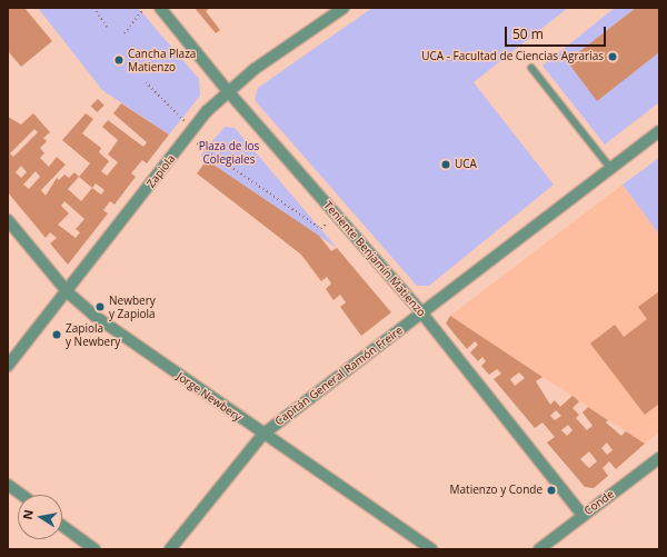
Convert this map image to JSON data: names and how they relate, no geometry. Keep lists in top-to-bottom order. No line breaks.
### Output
{"streets":{"street":["Zapiola","Teniente Benjamín Matienzo","Capitán General Ramón Freire","Jorge Newbery","Conde"]},"crossings":[["Zapiola","Teniente Benjamín Matienzo"],["Zapiola","Jorge Newbery"],["Teniente Benjamín Matienzo","Capitán General Ramón Freire"],["Teniente Benjamín Matienzo","Conde"],["Capitán General Ramón Freire","Jorge Newbery"]],"parks":["Plaza de los Colegiales"],"places":["UCA - Facultad de Ciencias Agrarias","Cancha Plaza Matienzo","UCA","Newbery y Zapiola","Zapiola y Newbery","Matienzo y Conde"],"scale_bar":"50 m","north":"left"}
